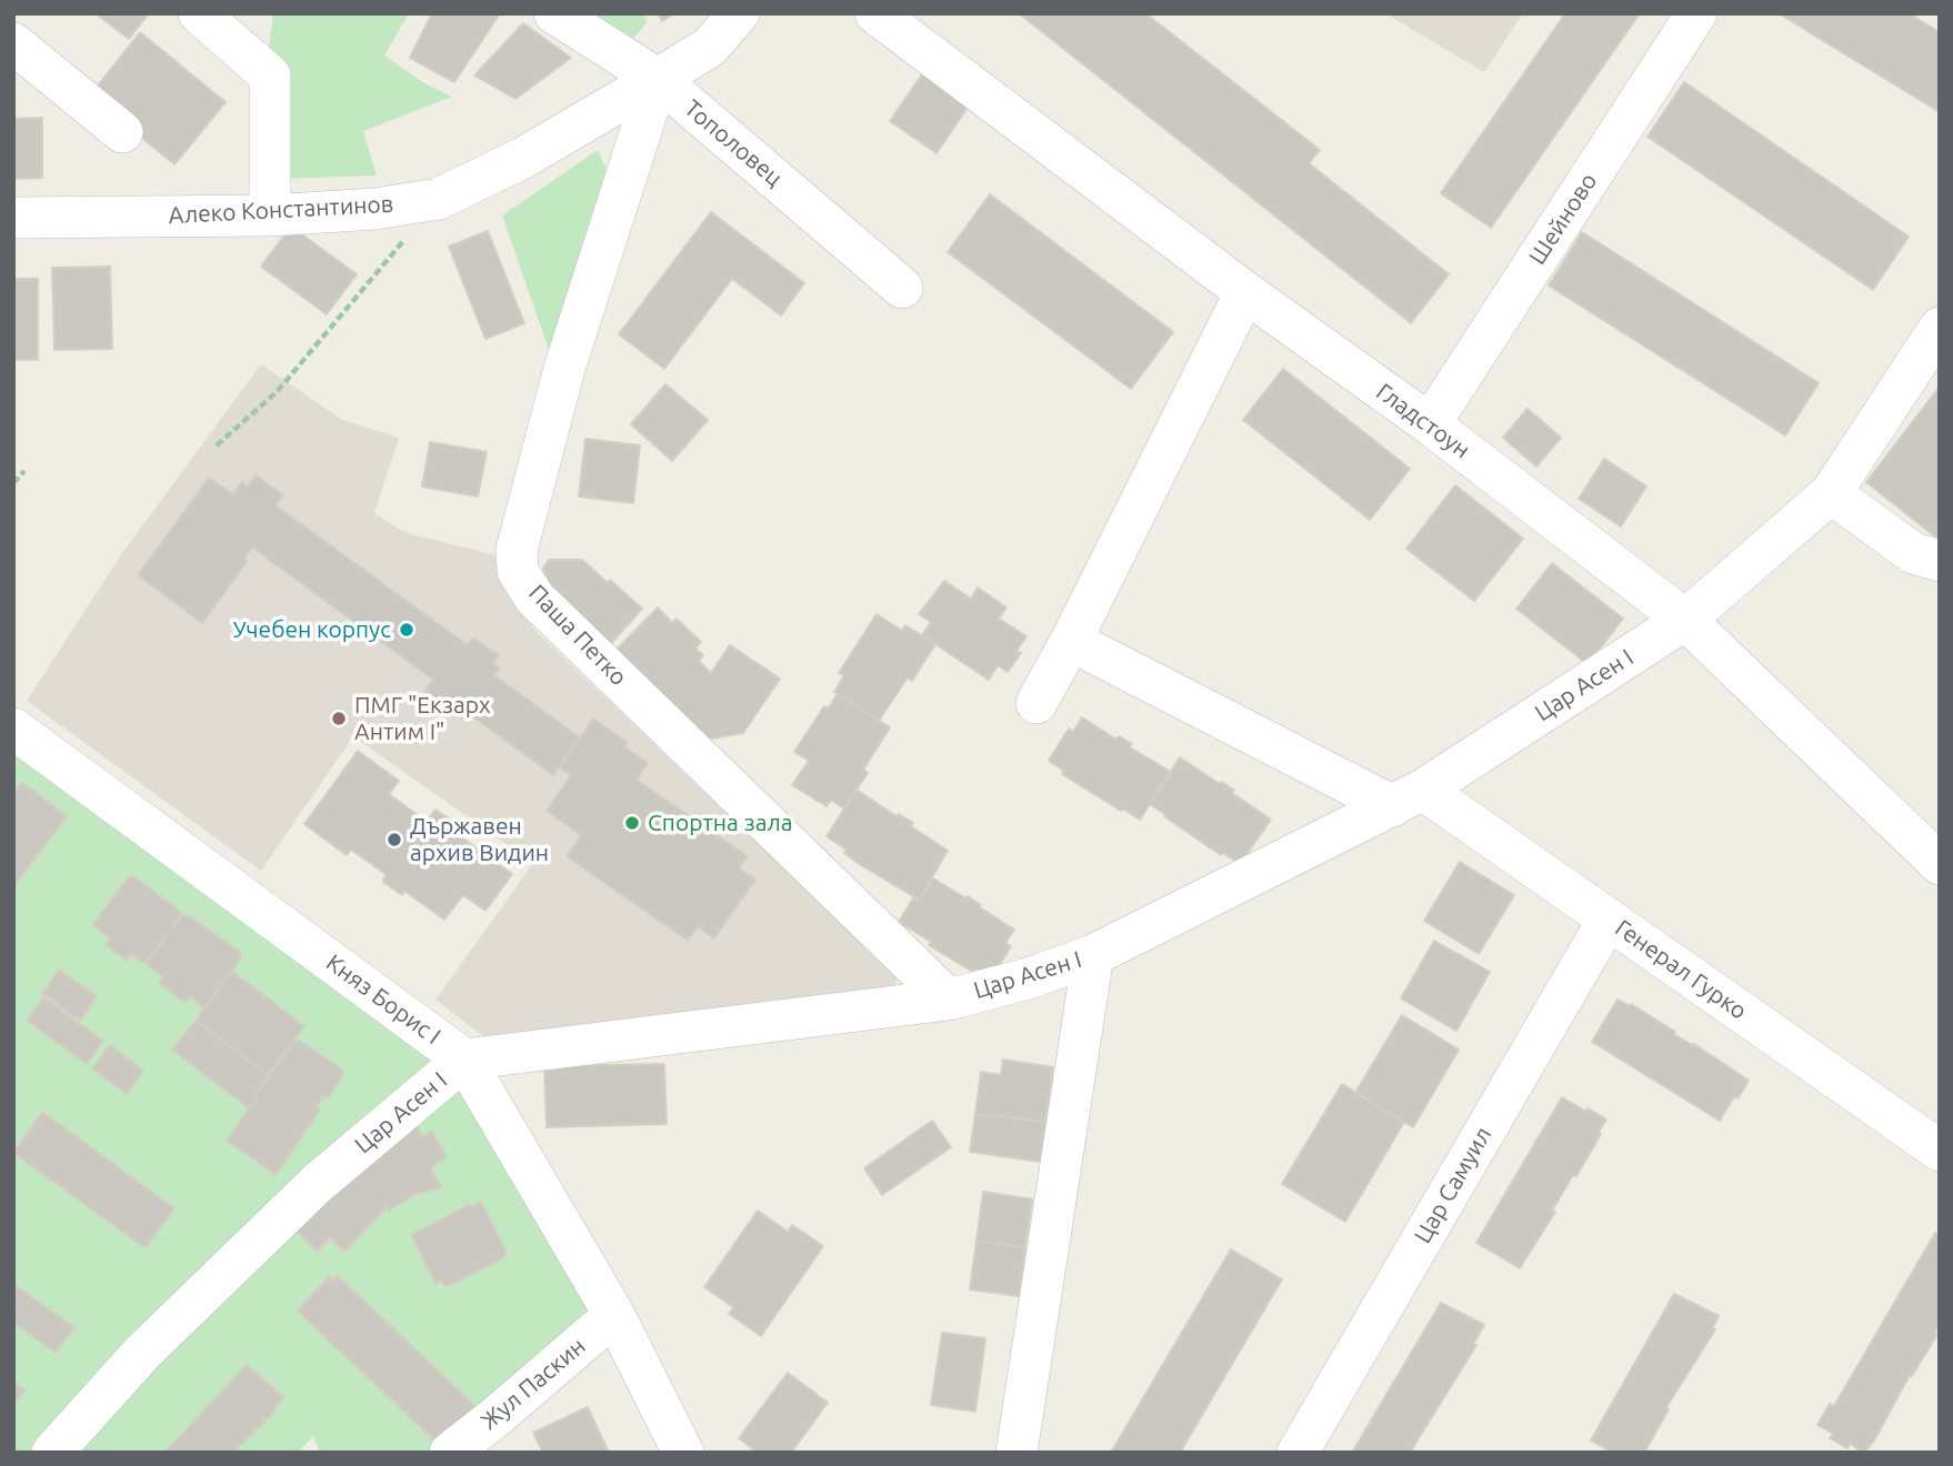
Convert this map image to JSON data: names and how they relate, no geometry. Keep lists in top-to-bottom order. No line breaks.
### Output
{"streets":{"street":["Тополовец","Алеко Константинов","Шейново","Гладстоун","Паша Петко","Цар Асен I","Генерал Гурко","Княз Борис I","Цар Самуил","Жул Паскин"]},"crossings":[["Тополовец","Алеко Константинов"],["Тополовец","Паша Петко"],["Алеко Константинов","Паша Петко"],["Шейново","Гладстоун"],["Гладстоун","Цар Асен I"],["Паша Петко","Цар Асен I"],["Цар Асен I","Генерал Гурко"],["Цар Асен I","Княз Борис I"],["Генерал Гурко","Цар Самуил"],["Княз Борис I","Жул Паскин"]],"places":["Учебен корпус","ПМГ \"Екзарх Антим I\"","Спортна зала","Държавен архив Видин"]}
